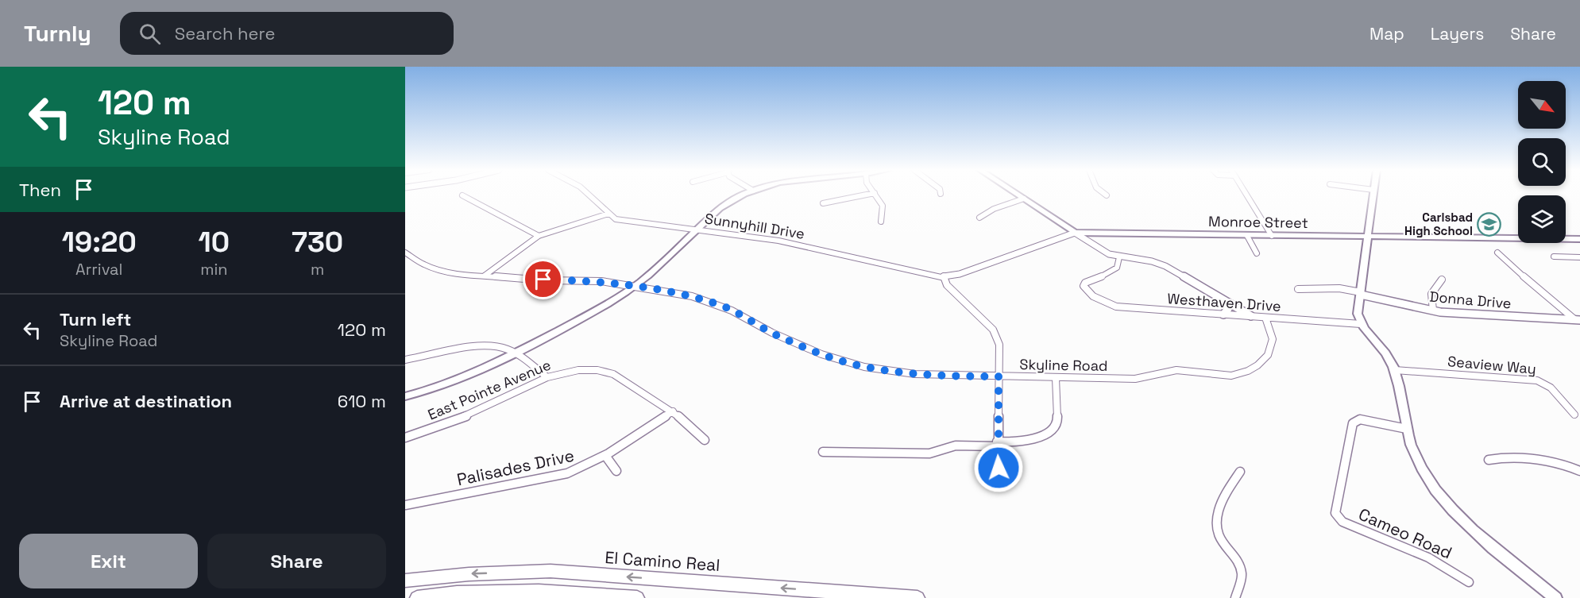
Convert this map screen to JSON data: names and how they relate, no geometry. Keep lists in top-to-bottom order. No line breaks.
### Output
{"streets":{"main road":["Monroe Street","El Camino Real"],"street":["Sunnyhill Drive","Donna Drive","Westhaven Drive","Skyline Road","Seaview Way","East Pointe Avenue","Palisades Drive","Cameo Road"]},"crossings":[["Monroe Street","Sunnyhill Drive"],["Westhaven Drive","Skyline Road"],["East Pointe Avenue","Palisades Drive"]],"places":{"school or university":["Carlsbad High School"]},"north":"bottom right","page":{"header":"Turnly","search":"Search here","nav":["Map","Layers","Share"],"turn":["120 m","Skyline Road"],"then":"Then","eta":["19:20","Arrival","10","min","730","m"],"list":[{"name":"Turn left","note":"Skyline Road","value":"120 m"},{"name":"Arrive at destination","value":"610 m"}],"buttons":["Exit","Share"]}}
